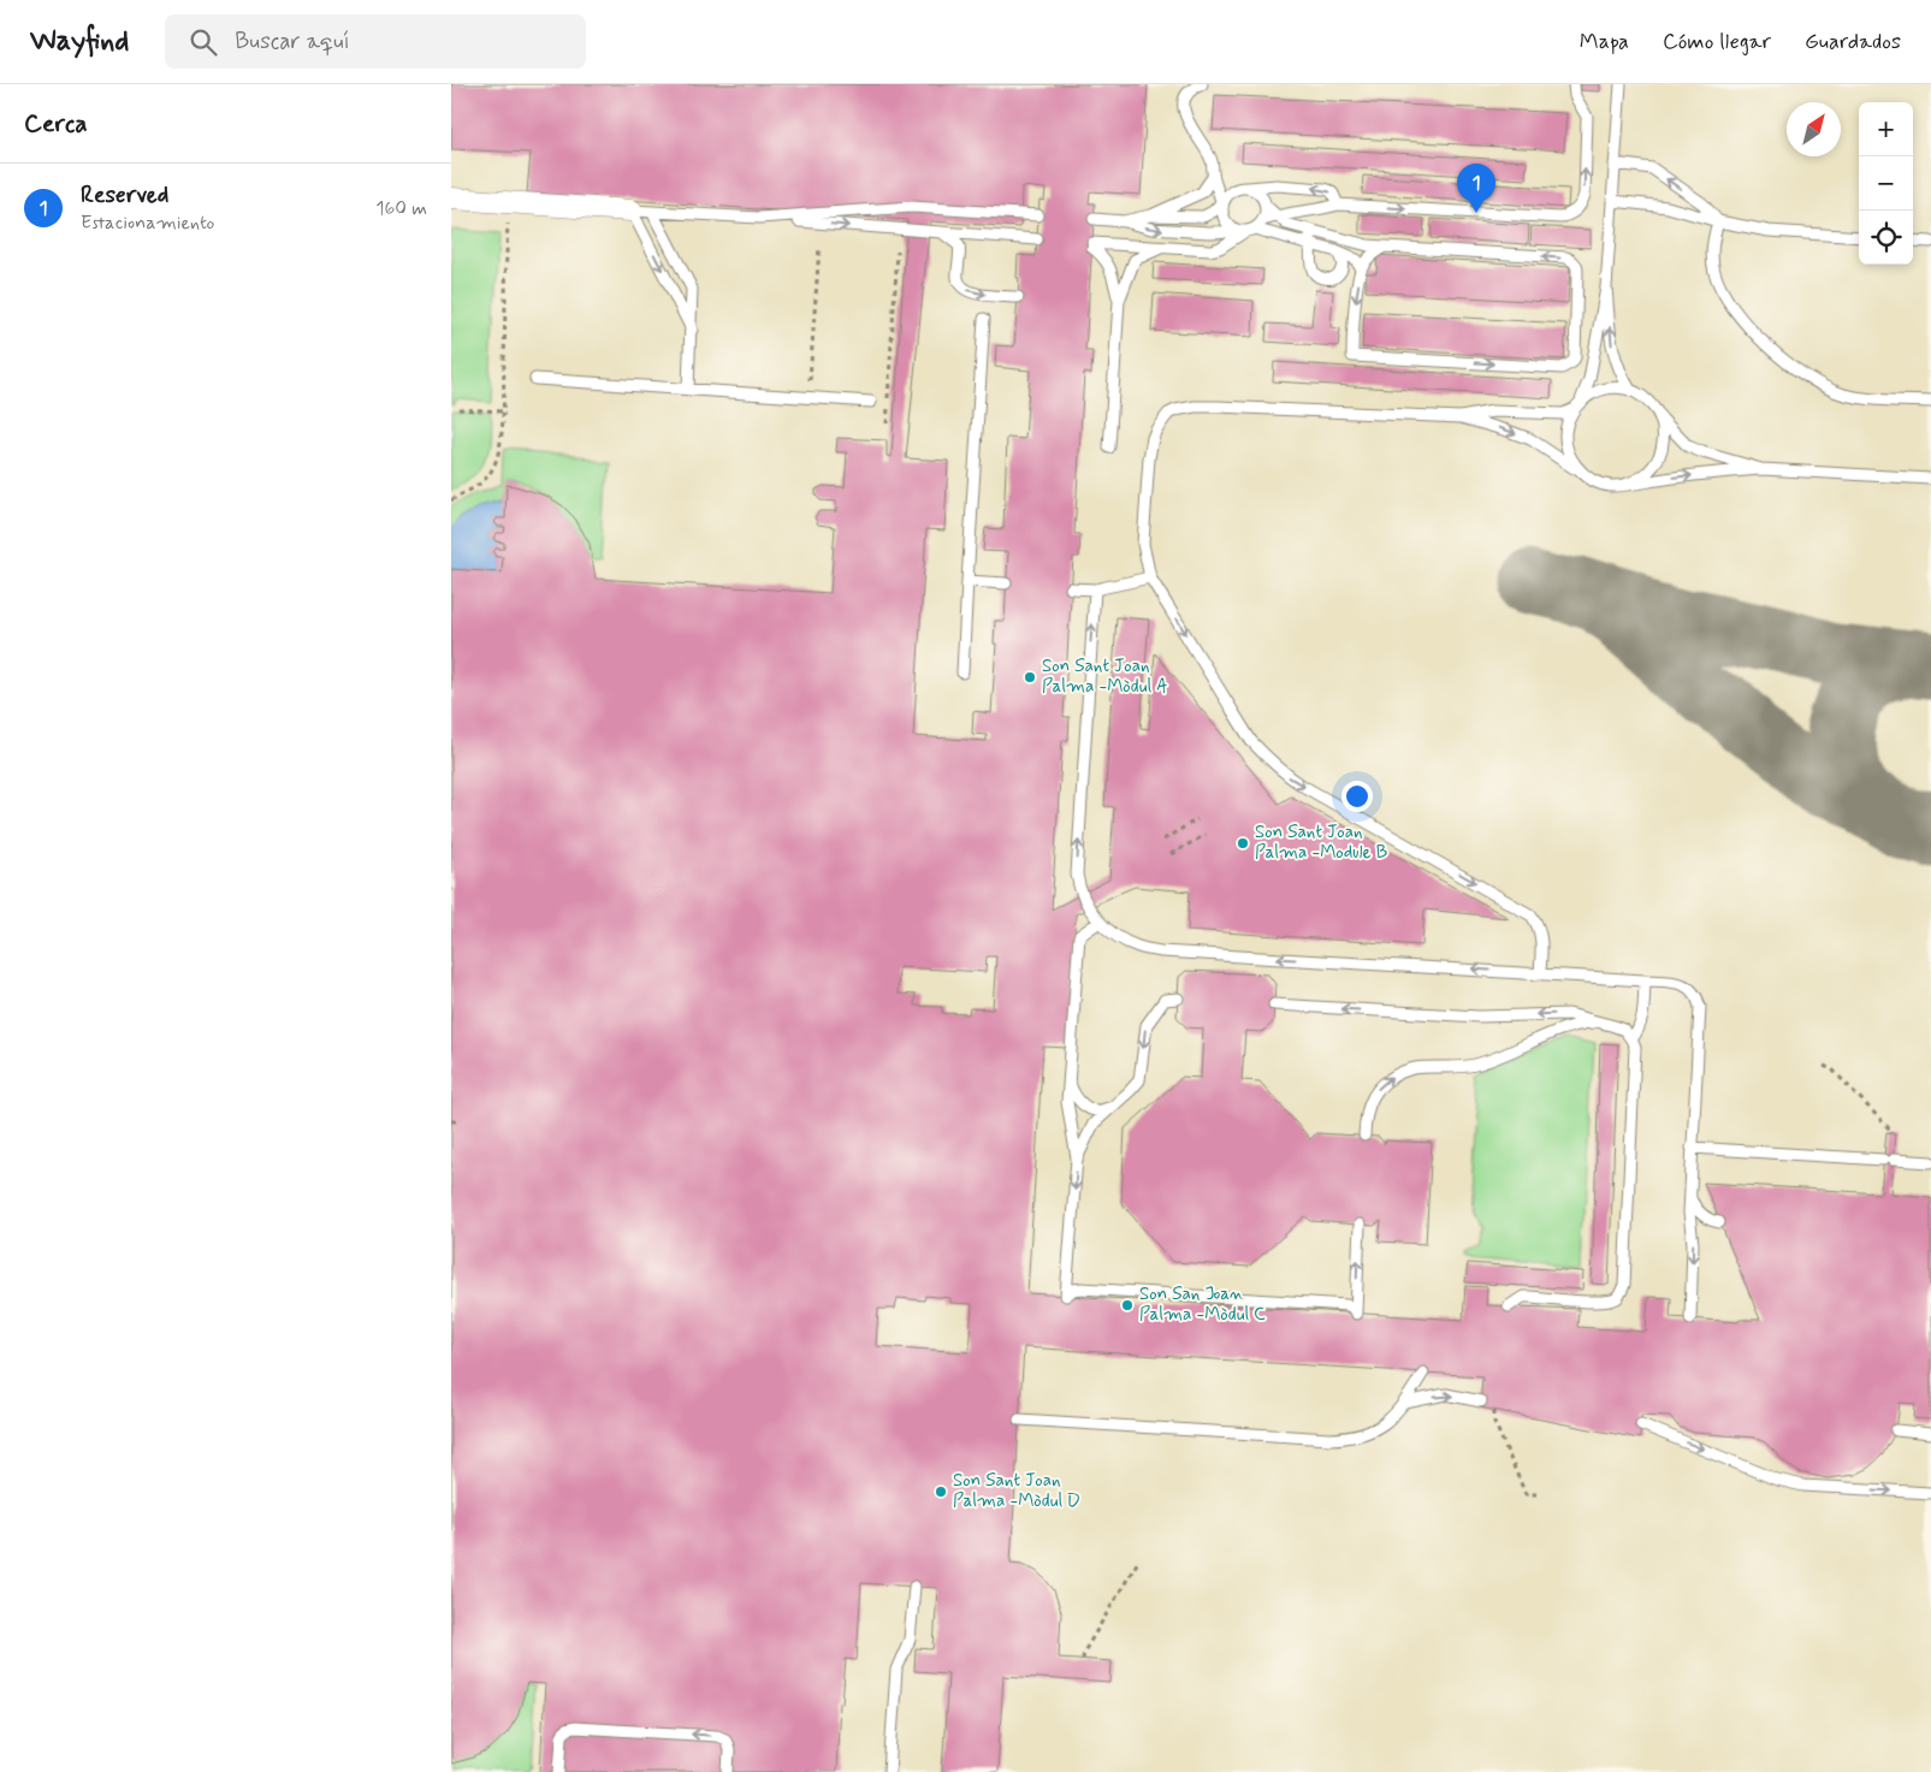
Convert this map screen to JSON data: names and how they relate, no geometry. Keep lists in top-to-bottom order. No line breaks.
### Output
{"places":["Son Sant Joan Palma -Mòdul A","Son Sant Joan Palma -Module B","Son San Joan Palma -Mòdul C","Son Sant Joan Palma -Mòdul D"],"north":"top right","page":{"header":"Wayfind","search":"Buscar aquí","nav":["Mapa","Cómo llegar","Guardados"],"heading":"Cerca","map_buttons":["+","−"],"list":[{"mark":"1","name":"Reserved","note":"Estacionamiento","value":"160 m"}],"pins":"1"}}
